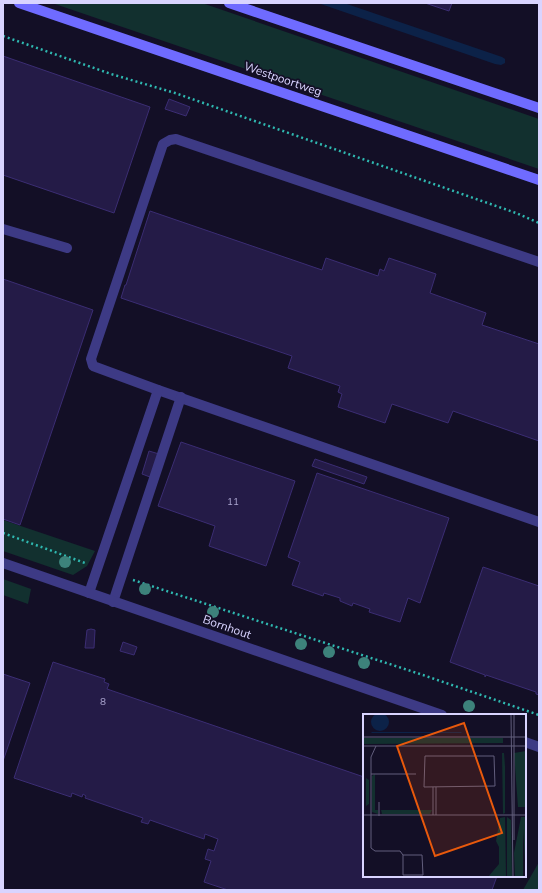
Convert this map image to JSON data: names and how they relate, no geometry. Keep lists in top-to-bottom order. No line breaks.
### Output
{"streets":{"main road":["Westpoortweg"],"street":["Bornhout"]},"house_numbers":["11","8"]}
